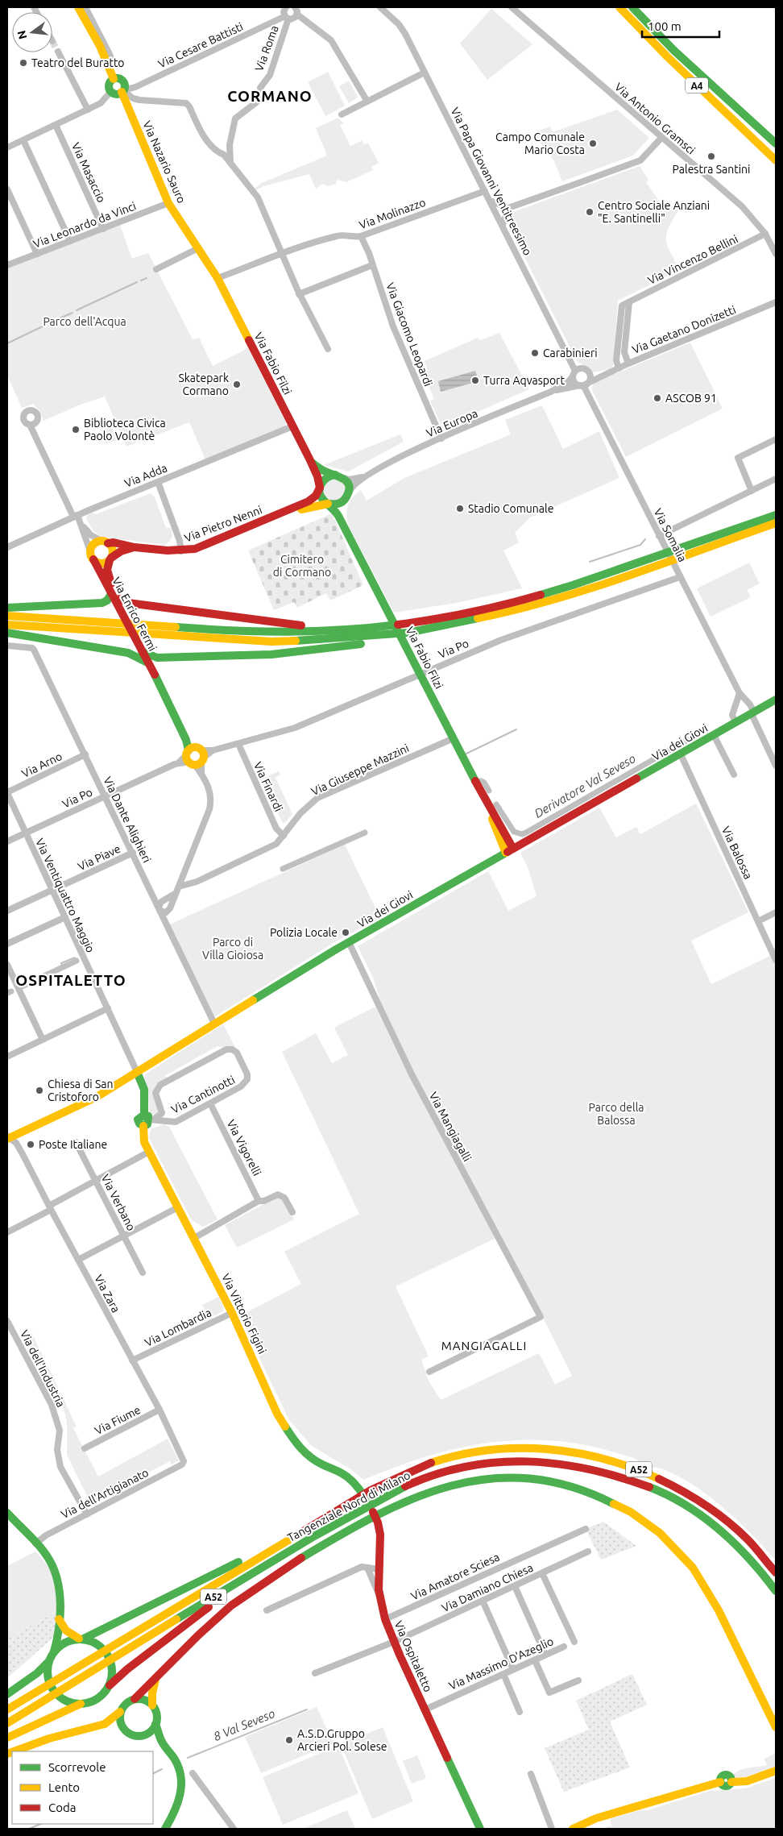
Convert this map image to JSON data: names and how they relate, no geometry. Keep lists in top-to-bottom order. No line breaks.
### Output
{"streets":{"main road":["A4","Via Nazario Sauro","Via Fabio Filzi","Via Pietro Nenni","Via Enrico Fermi","Via dei Giovi","Via Vittorio Figini","A52","Tangenziale Nord di Milano","Via Ospitaletto"],"street":["Via Cesare Battisti","Via Roma","Via Antonio Gramsci","Via Masaccio","Via Papa Giovanni Ventitreesimo","Via Molinazzo","Via Leonardo da Vinci","Via Vincenzo Bellini","Via Gaetano Donizetti","Via Giacomo Leopardi","Via Europa","Via Adda","Via Somalia","Via Po","Via Arno","Via Giuseppe Mazzini","Via Finardi","Via Dante Alighieri","Via Balossa","Via Piave","Via Ventiquattro Maggio","Via Cantinotti","Via Mangiagalli","Via Vigorelli","Via Verbano","Via Zara","Via Lombardia","Via dell'Industria","Via Fiume","Via dell'Artigianato","Via Amatore Sciesa","Via Damiano Chiesa","Via Massimo D'Azeglio"]},"crossings":[["Via Cesare Battisti","Via Roma"],["Via Cesare Battisti","Via Nazario Sauro"],["Via Antonio Gramsci","Via Vincenzo Bellini"],["Via Nazario Sauro","Via Molinazzo"],["Via Nazario Sauro","Via Leonardo da Vinci"],["Via Nazario Sauro","Via Fabio Filzi"],["Via Masaccio","Via Leonardo da Vinci"],["Via Papa Giovanni Ventitreesimo","Via Molinazzo"],["Via Papa Giovanni Ventitreesimo","Via Gaetano Donizetti"],["Via Papa Giovanni Ventitreesimo","Via Europa"],["Via Papa Giovanni Ventitreesimo","Via Somalia"],["Via Molinazzo","Via Giacomo Leopardi"],["Via Molinazzo","Via Fabio Filzi"],["Via Gaetano Donizetti","Via Europa"],["Via Gaetano Donizetti","Via Somalia"],["Via Giacomo Leopardi","Via Europa"],["Via Fabio Filzi","Via Europa"],["Via Fabio Filzi","Via Adda"],["Via Fabio Filzi","Via Pietro Nenni"],["Via Fabio Filzi","Via Po"],["Via Fabio Filzi","Via dei Giovi"],["Via Fabio Filzi","Via Giuseppe Mazzini"],["Via Europa","Via Pietro Nenni"],["Via Europa","Via Somalia"],["Via Adda","Via Enrico Fermi"],["Via Pietro Nenni","Via Enrico Fermi"],["Via Somalia","Via Po"],["Via Somalia","Via dei Giovi"],["Via Enrico Fermi","Via Po"],["Via Po","Via Finardi"],["Via Po","Via Dante Alighieri"],["Via Po","Via Ventiquattro Maggio"],["Via dei Giovi","Via Dante Alighieri"],["Via dei Giovi","Via Balossa"],["Via dei Giovi","Via Ventiquattro Maggio"],["Via dei Giovi","Via Mangiagalli"],["Via dei Giovi","Via Zara"],["Via Arno","Via Dante Alighieri"],["Via Arno","Via Ventiquattro Maggio"],["Via Giuseppe Mazzini","Via Finardi"],["Via Dante Alighieri","Via Piave"],["Via Piave","Via Ventiquattro Maggio"],["Via Cantinotti","Via Vigorelli"],["Via Cantinotti","Via Vittorio Figini"],["Via Zara","Via Lombardia"],["Via Zara","Via Fiume"],["Via Zara","Via dell'Artigianato"],["Via Vittorio Figini","Via Lombardia"],["Via Vittorio Figini","Via Ospitaletto"],["Via dell'Industria","Via dell'Artigianato"],["Via Amatore Sciesa","Via Ospitaletto"],["Via Damiano Chiesa","Via Ospitaletto"],["Via Ospitaletto","Via Massimo D'Azeglio"]],"districts":["CORMANO","OSPITALETTO","MANGIAGALLI"],"water":["Derivatore Val Seveso","8 Val Seveso"],"parks":["Parco dell'Acqua","Cimitero di Cormano","Parco di Villa Gioiosa","Parco della Balossa"],"places":["Teatro del Buratto","Campo Comunale Mario Costa","Palestra Santini","Centro Sociale Anziani \"E. Santinelli\"","Carabinieri","Turra Aqvasport","Skatepark Cormano","ASCOB 91","Biblioteca Civica Paolo Volontè","Stadio Comunale","Polizia Locale","Chiesa di San Cristoforo","Poste Italiane","A.S.D.Gruppo Arcieri Pol. Solese"],"legend":["Scorrevole","Lento","Coda"],"scale_bar":"100 m","north":"left"}
